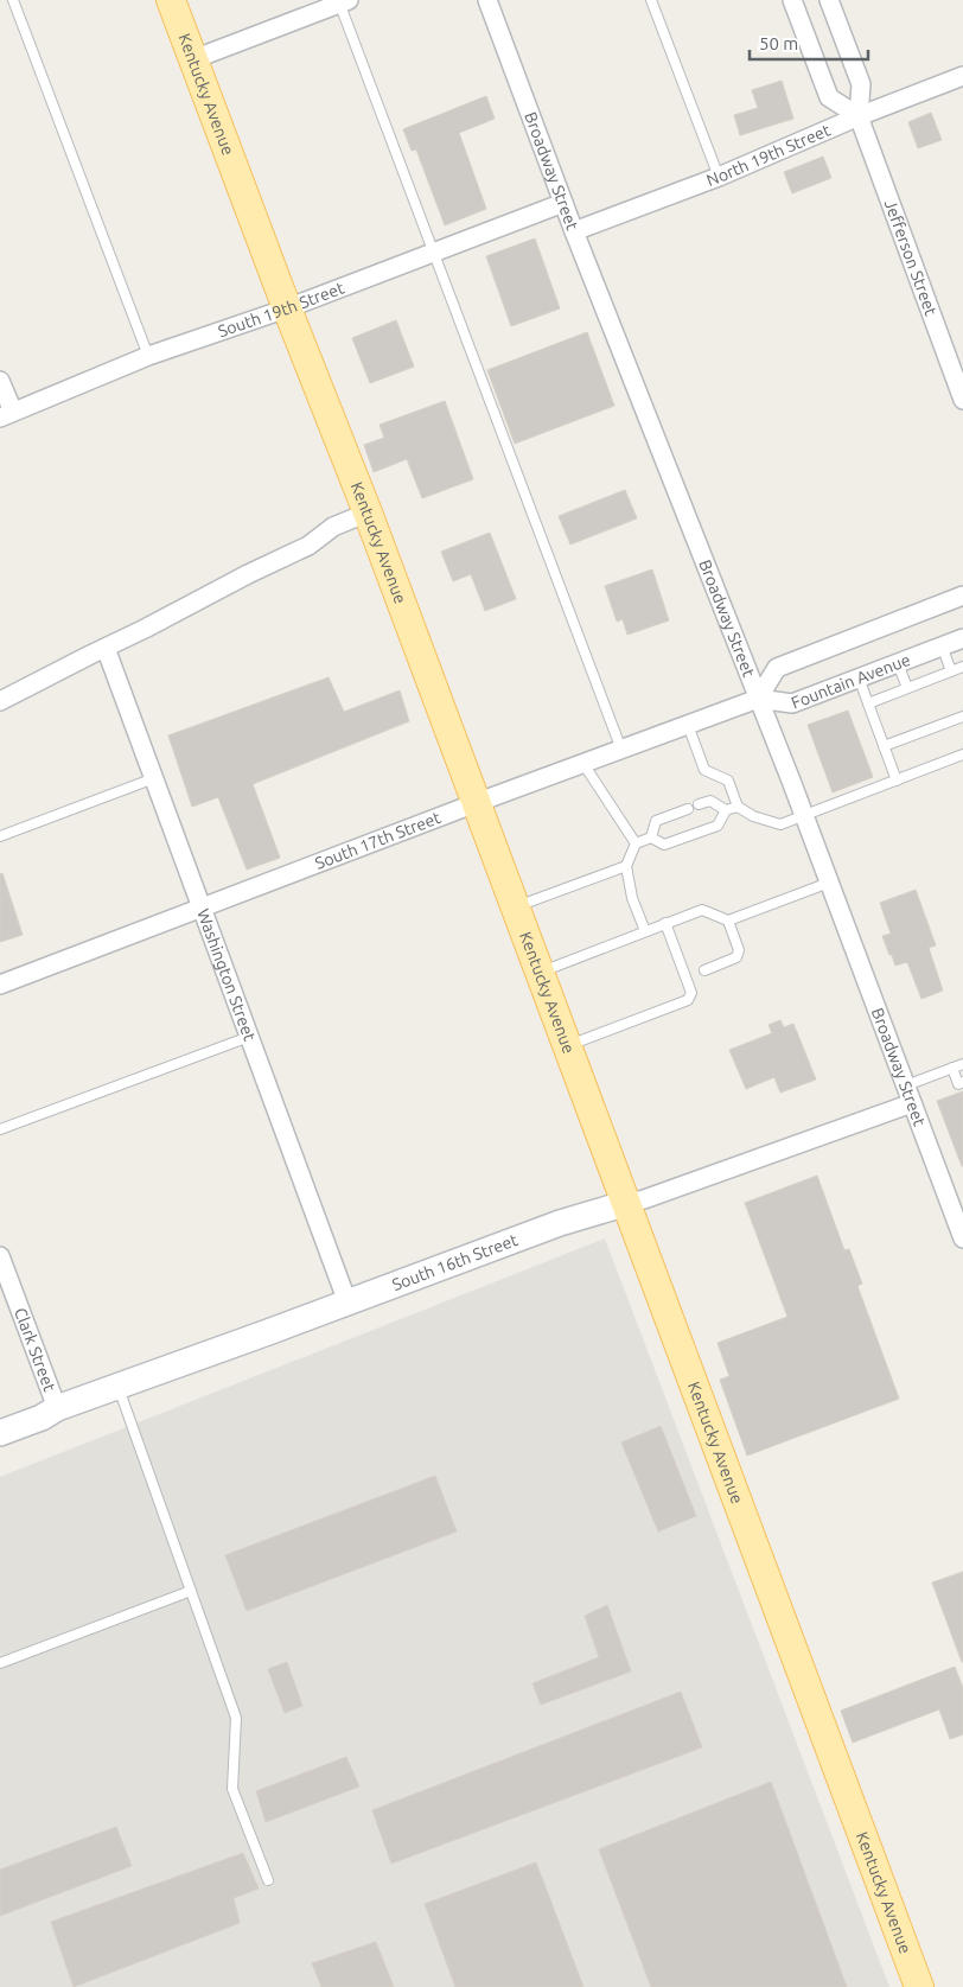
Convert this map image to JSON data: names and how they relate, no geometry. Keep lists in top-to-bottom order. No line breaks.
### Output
{"streets":{"main road":["Kentucky Avenue"],"street":["North 19th Street","Broadway Street","Jefferson Street","South 19th Street","Fountain Avenue","South 17th Street","Washington Street","South 16th Street","Clark Street"]},"crossings":[["Kentucky Avenue","South 19th Street"],["Kentucky Avenue","South 17th Street"],["Kentucky Avenue","South 16th Street"],["North 19th Street","Broadway Street"],["North 19th Street","Jefferson Street"],["Broadway Street","South 19th Street"],["Broadway Street","Fountain Avenue"],["Broadway Street","South 17th Street"],["Broadway Street","South 16th Street"],["Fountain Avenue","South 17th Street"],["South 17th Street","Washington Street"],["Washington Street","South 16th Street"],["South 16th Street","Clark Street"]],"scale_bar":"50 m"}
